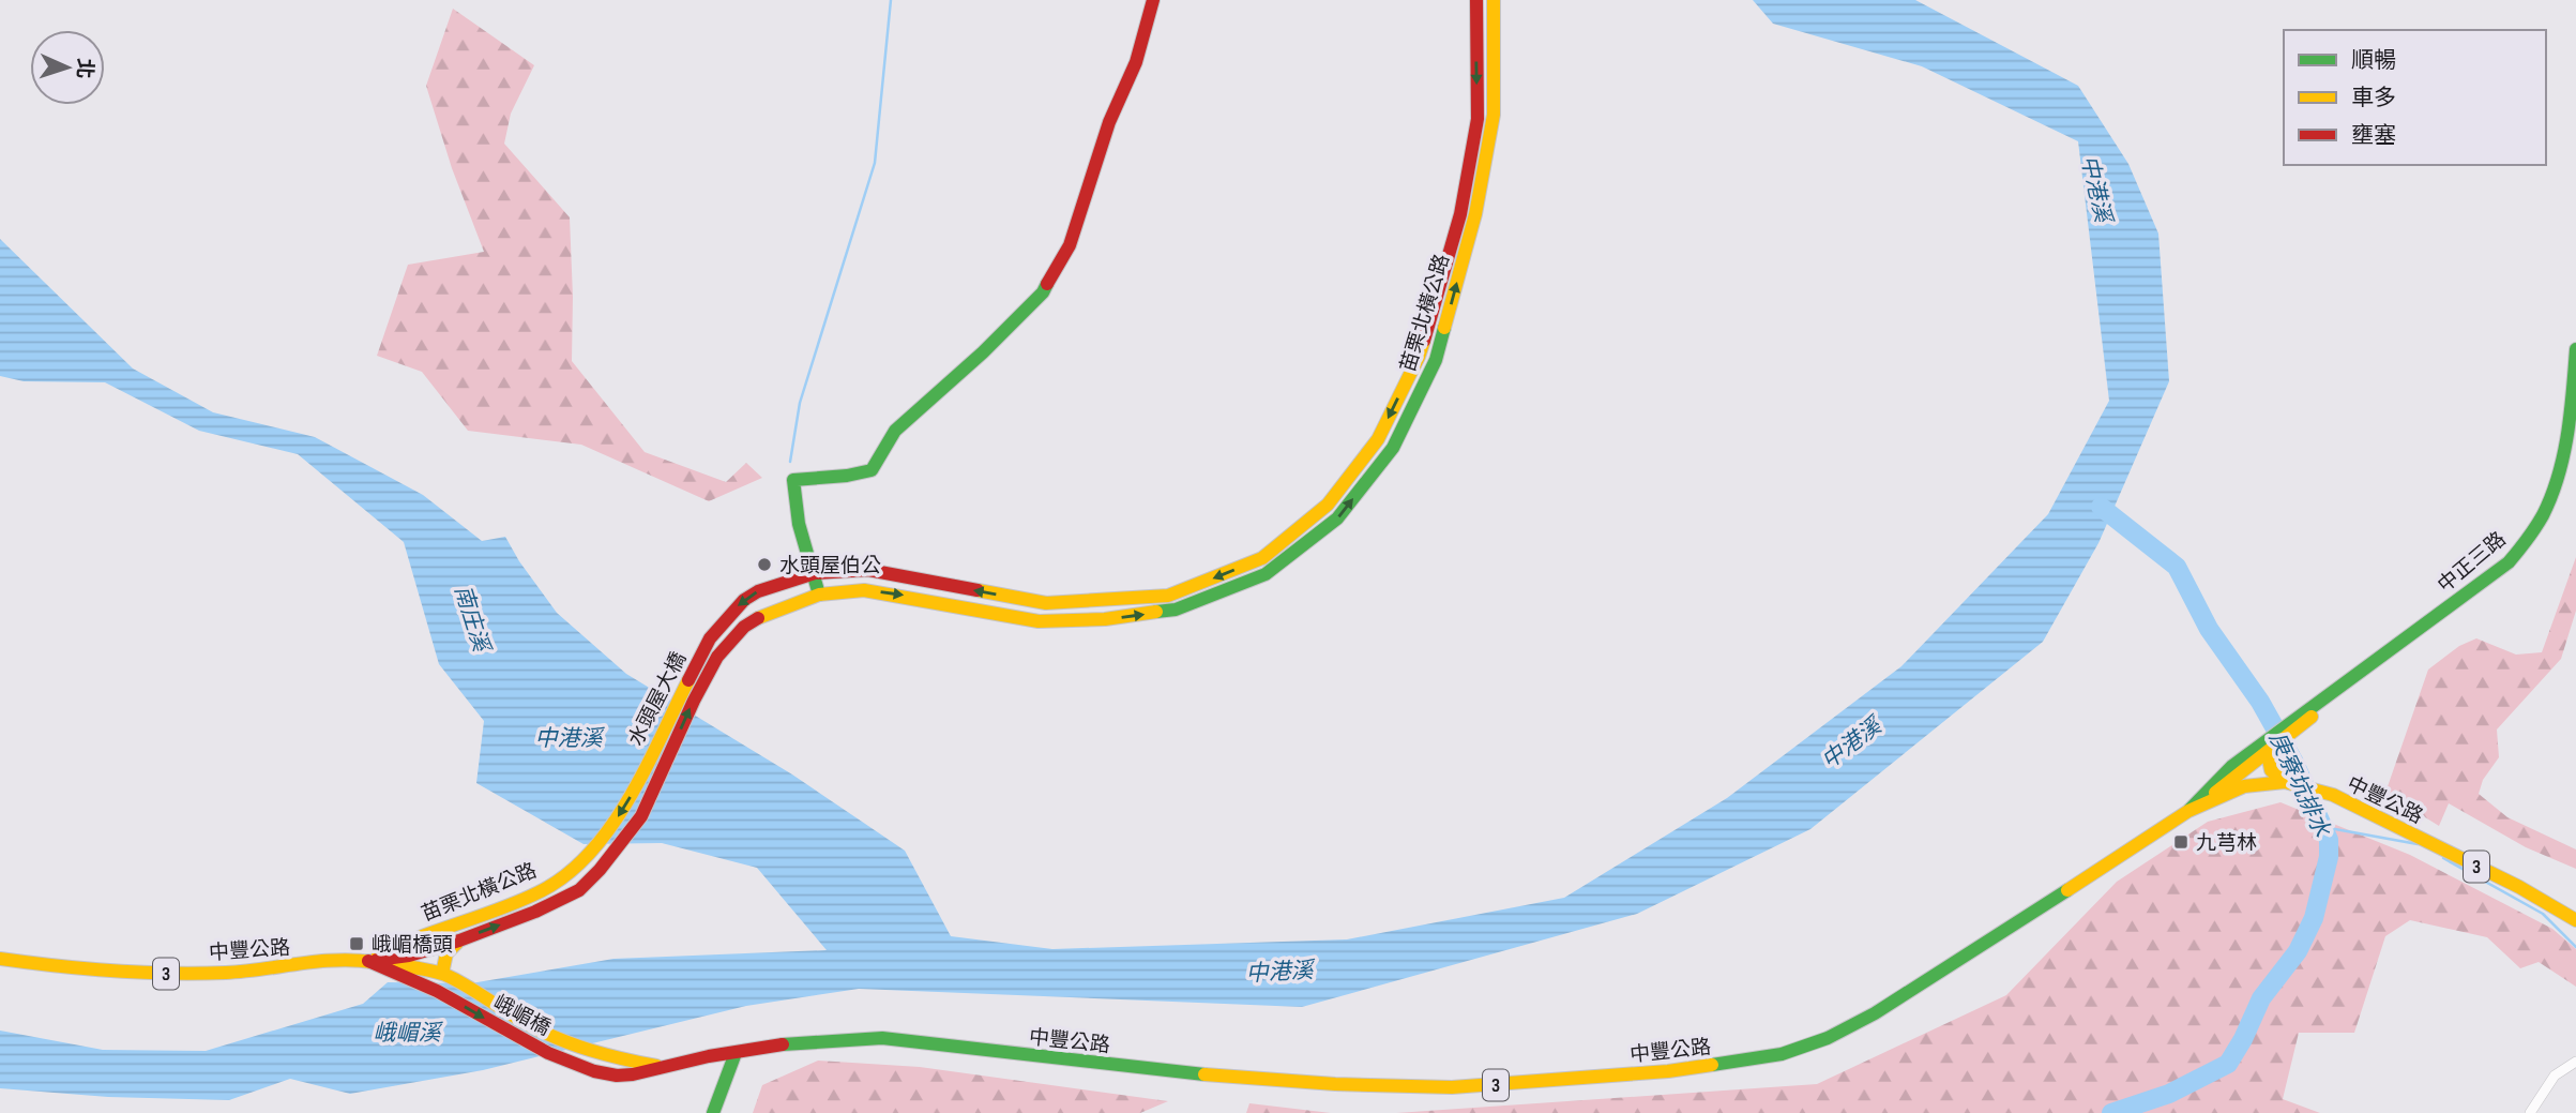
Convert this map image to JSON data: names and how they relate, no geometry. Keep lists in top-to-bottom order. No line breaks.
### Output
{"streets":{"main road":["苗栗北橫公路","中正三路","水頭屋大橋","中豐公路","3","峨嵋橋"]},"crossings":[["苗栗北橫公路","水頭屋大橋"],["苗栗北橫公路","中豐公路"],["中豐公路","峨嵋橋"]],"water":["中港溪","南庄溪","庚寮坑排水","峨嵋溪"],"places":{"other":["水頭屋伯公"],"transit":["九芎林","峨嵋橋頭"]},"legend":["順暢","車多","壅塞"],"north":"right"}
